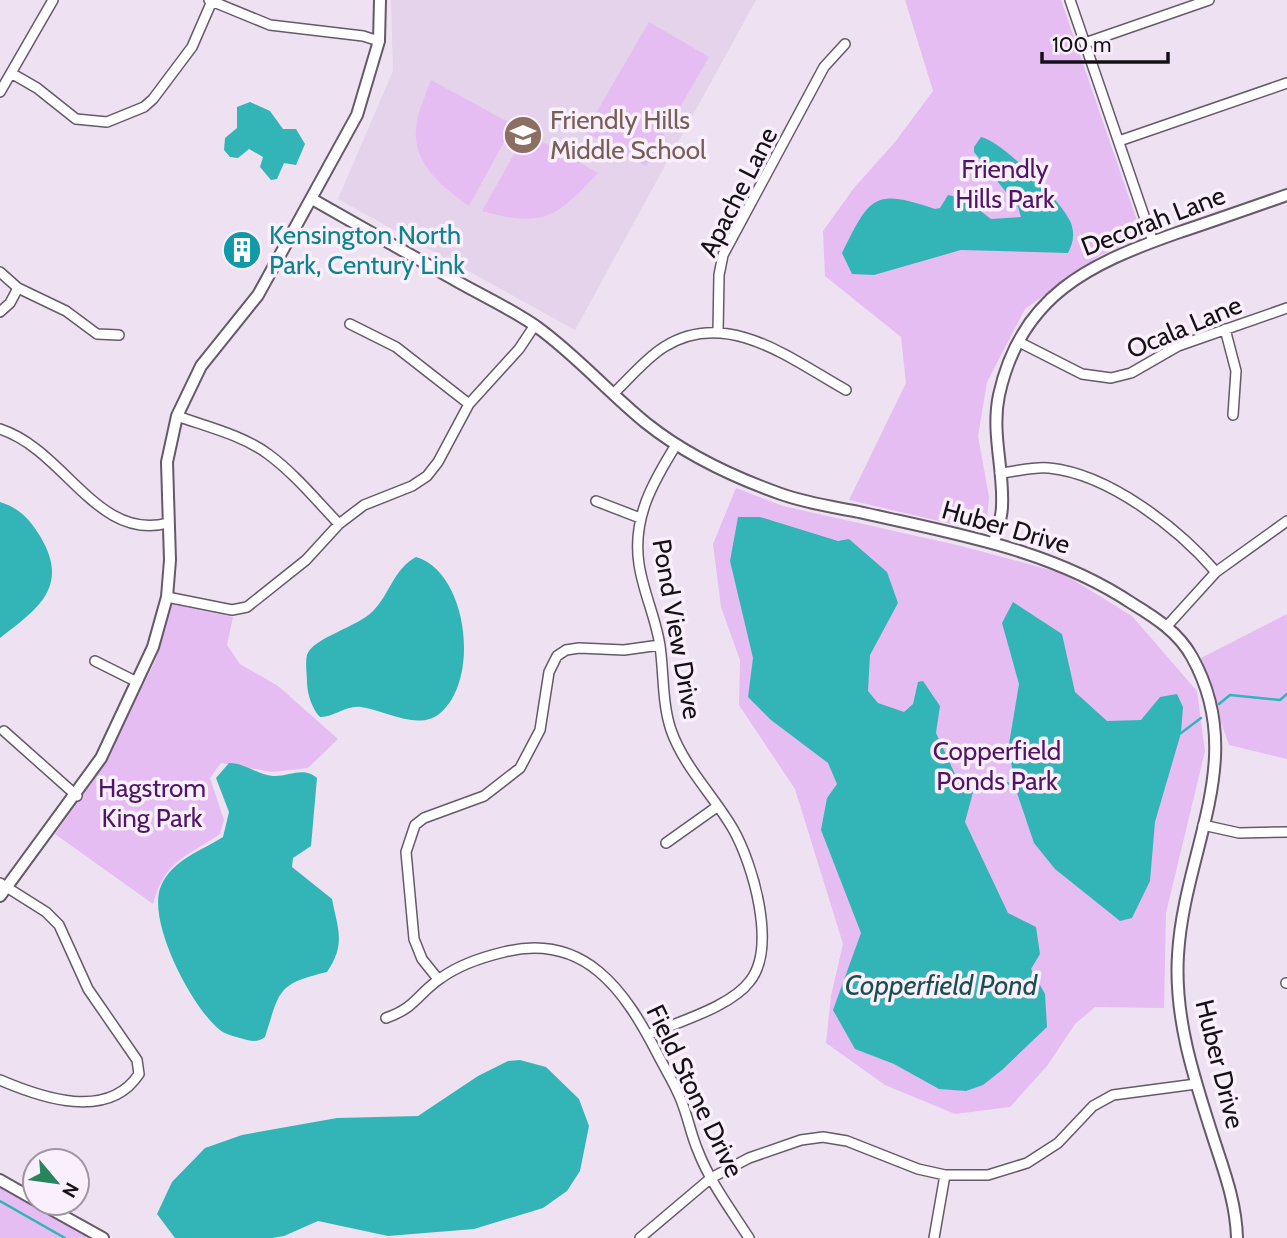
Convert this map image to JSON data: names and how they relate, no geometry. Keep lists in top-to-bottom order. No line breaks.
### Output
{"streets":{"street":["Apache Lane","Decorah Lane","Ocala Lane","Huber Drive","Pond View Drive","Field Stone Drive"]},"crossings":[["Decorah Lane","Ocala Lane"],["Decorah Lane","Huber Drive"],["Huber Drive","Pond View Drive"],["Pond View Drive","Field Stone Drive"]],"water":["Copperfield Pond"],"parks":["Friendly Hills Park","Copperfield Ponds Park","Hagstrom King Park"],"places":{"school or university":["Friendly Hills Middle School"],"building":["Kensington North Park, Century Link"]},"scale_bar":"100 m","north":"bottom right"}
